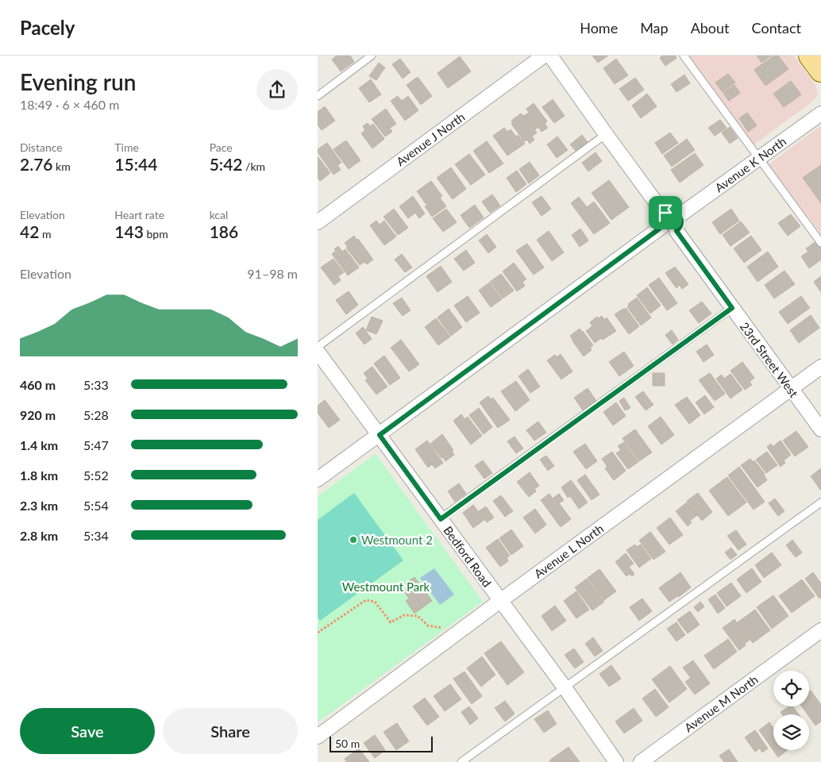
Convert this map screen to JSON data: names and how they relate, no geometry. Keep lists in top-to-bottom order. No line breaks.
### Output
{"streets":{"street":["Avenue J North","Avenue K North","23rd Street West","Avenue L North","Bedford Road","Avenue M North"]},"crossings":[["Avenue K North","23rd Street West"],["23rd Street West","Avenue L North"],["Avenue L North","Bedford Road"]],"parks":["Westmount Park"],"places":["Westmount 2"],"scale_bar":"50 m","page":{"header":"Pacely","nav":["Home","Map","About","Contact"],"heading":["Evening run","18:49 · 6 × 460 m"],"stats":[["Distance","2.76 km"],["Time","15:44"],["Pace","5:42 /km"],["Elevation","42 m"],["Heart rate","143 bpm"],["kcal","186"]],"chart":["Elevation","91–98 m"],"list":[{"name":"460 m","note":"5:33"},{"name":"920 m","note":"5:28"},{"name":"1.4 km","note":"5:47"},{"name":"1.8 km","note":"5:52"},{"name":"2.3 km","note":"5:54"},{"name":"2.8 km","note":"5:34"}],"buttons":["Save","Share"],"scale":"50 m"}}
